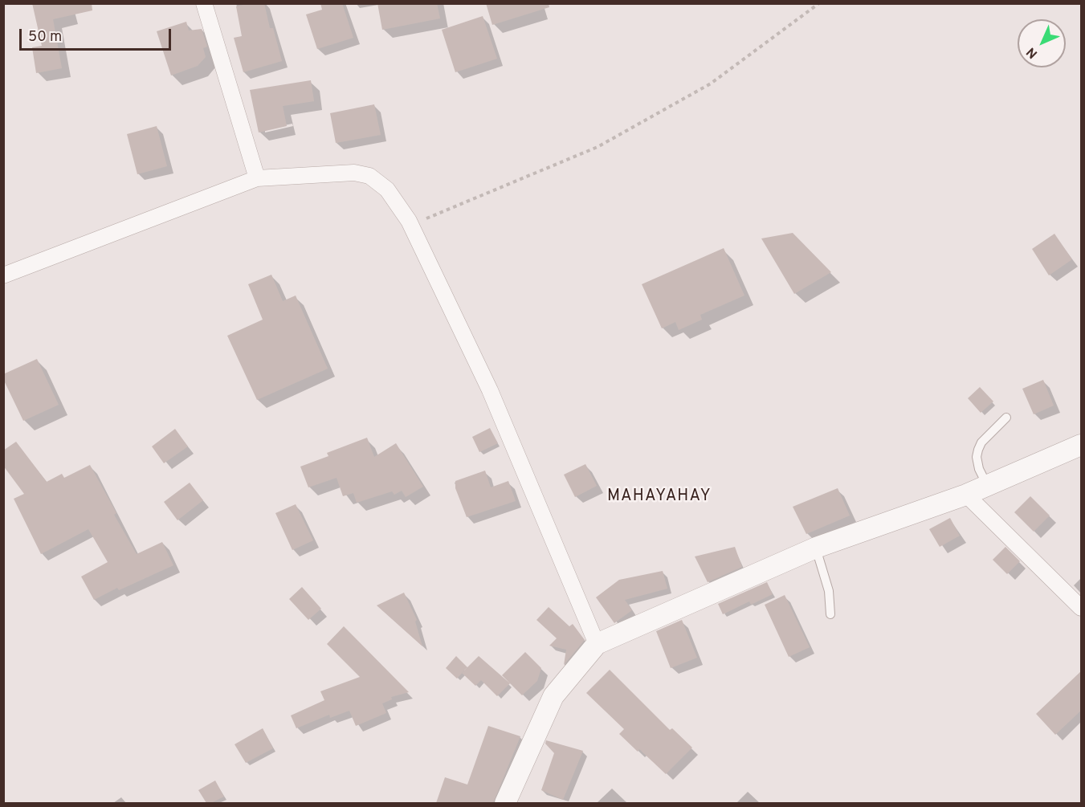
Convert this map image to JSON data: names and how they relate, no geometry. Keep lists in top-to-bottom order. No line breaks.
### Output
{"districts":["MAHAYAHAY"],"scale_bar":"50 m","north":"bottom left"}
